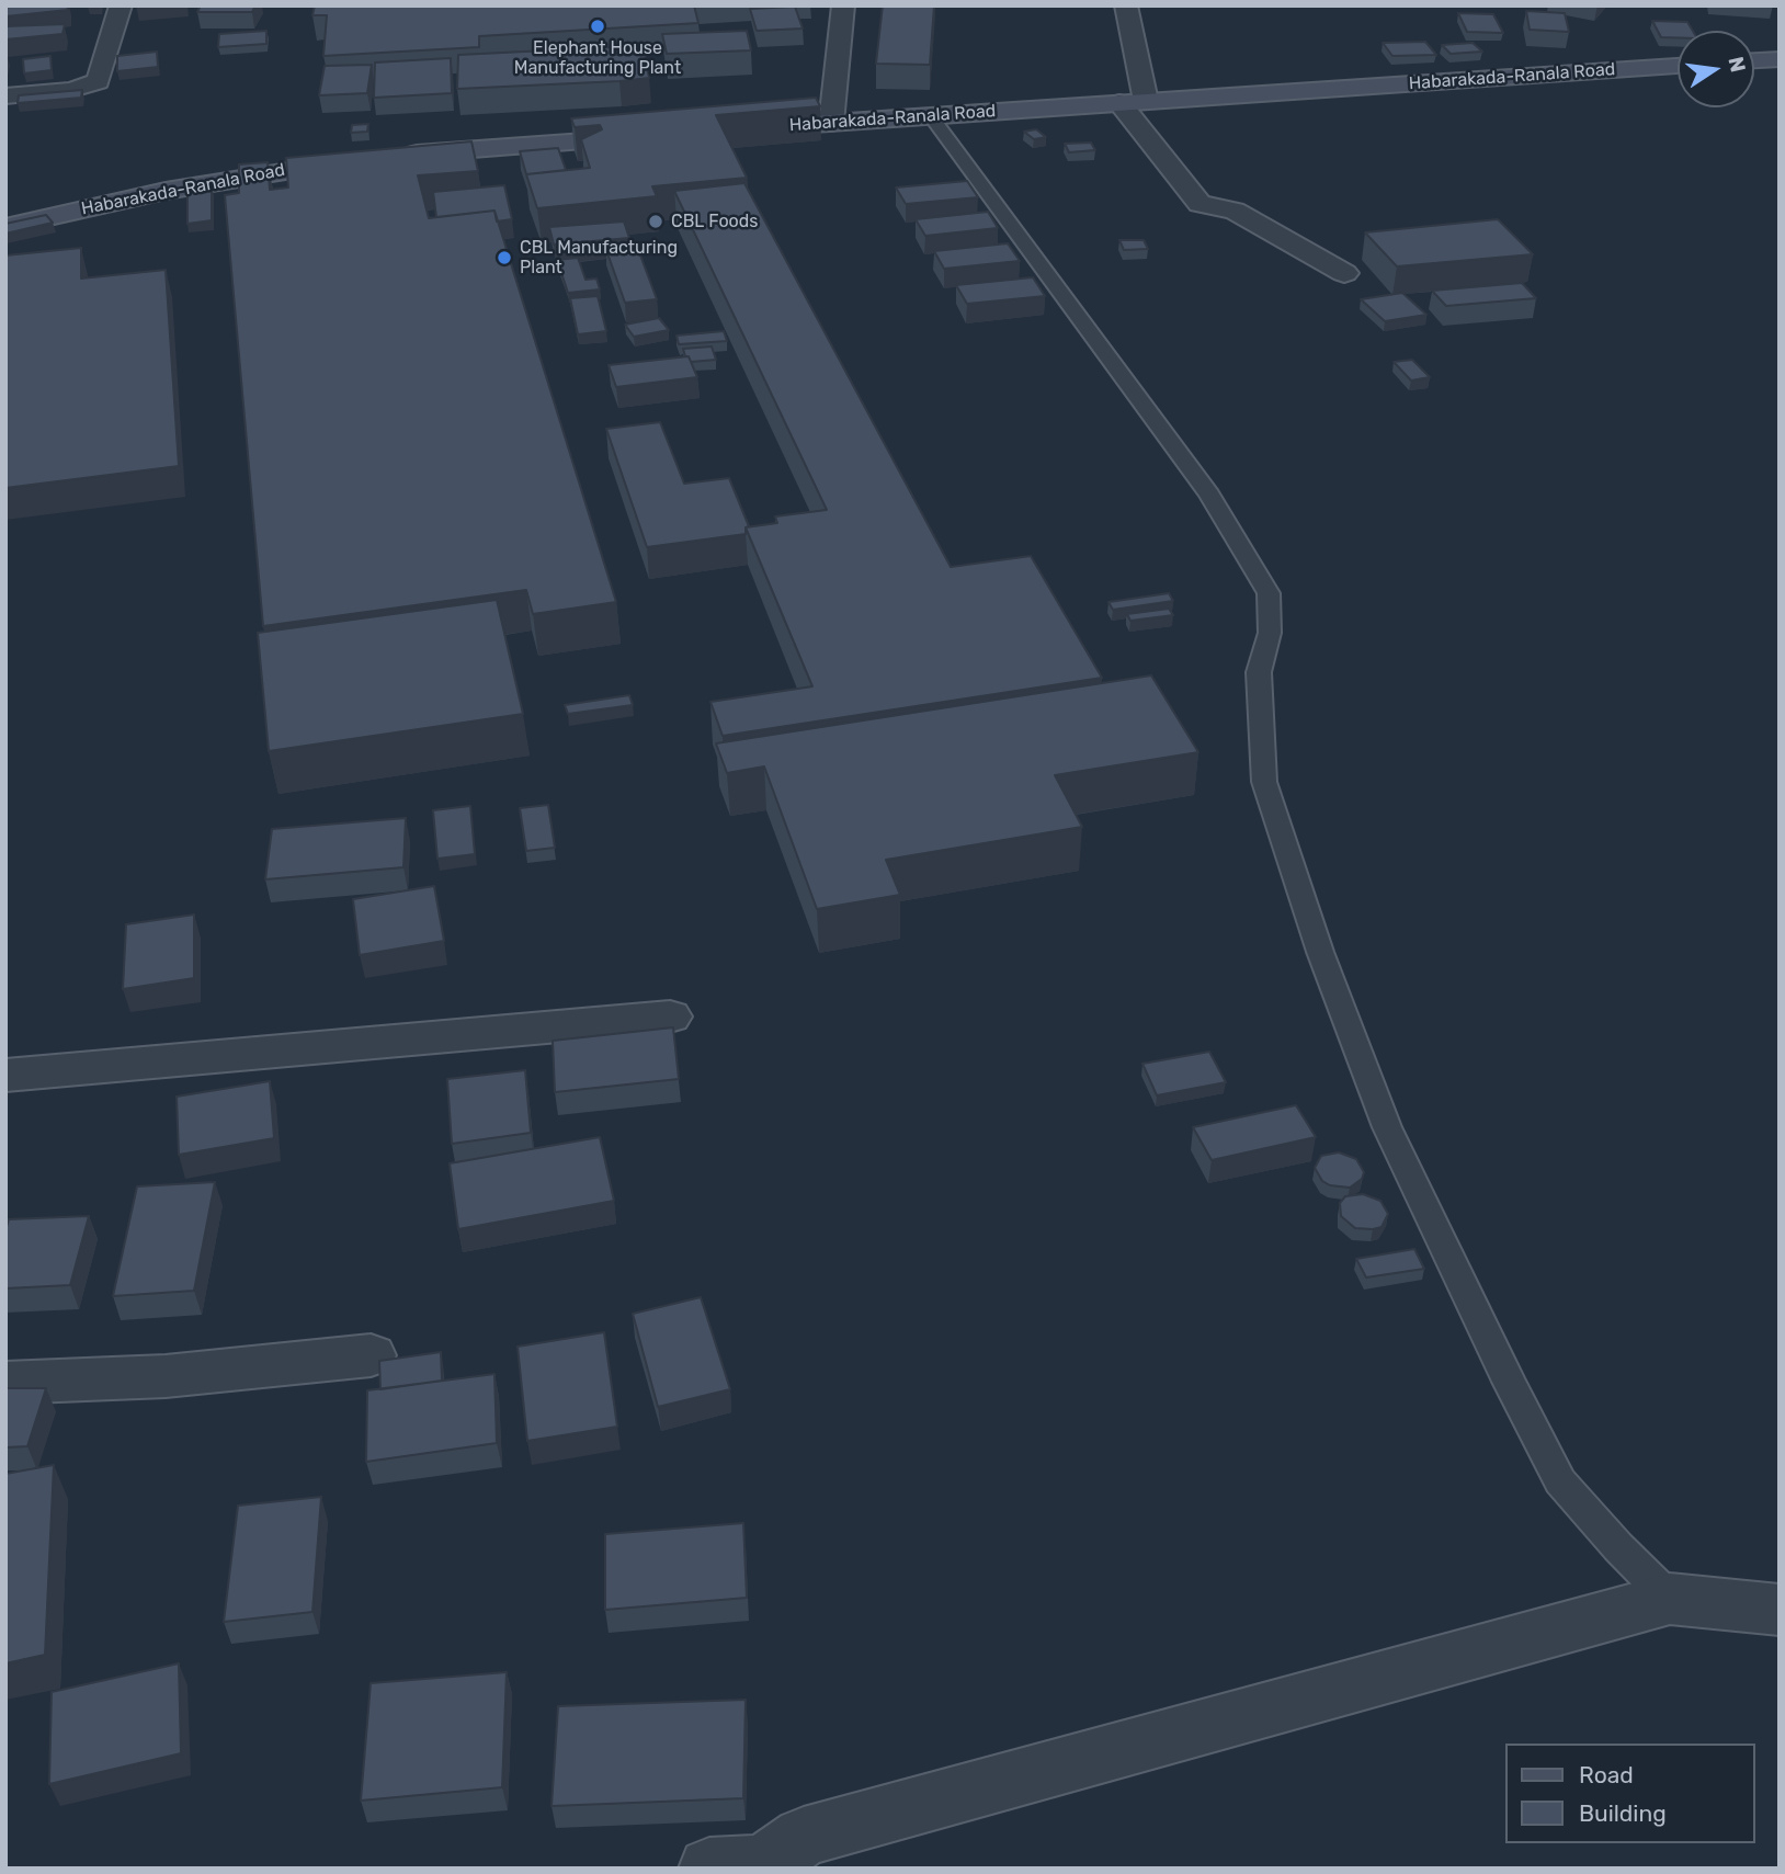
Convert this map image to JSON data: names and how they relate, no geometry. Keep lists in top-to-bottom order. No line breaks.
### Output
{"streets":{"main road":["Habarakada-Ranala Road"]},"places":["Elephant House Manufacturing Plant","CBL Foods","CBL Manufacturing Plant"],"legend":["Road","Building"],"north":"right"}
